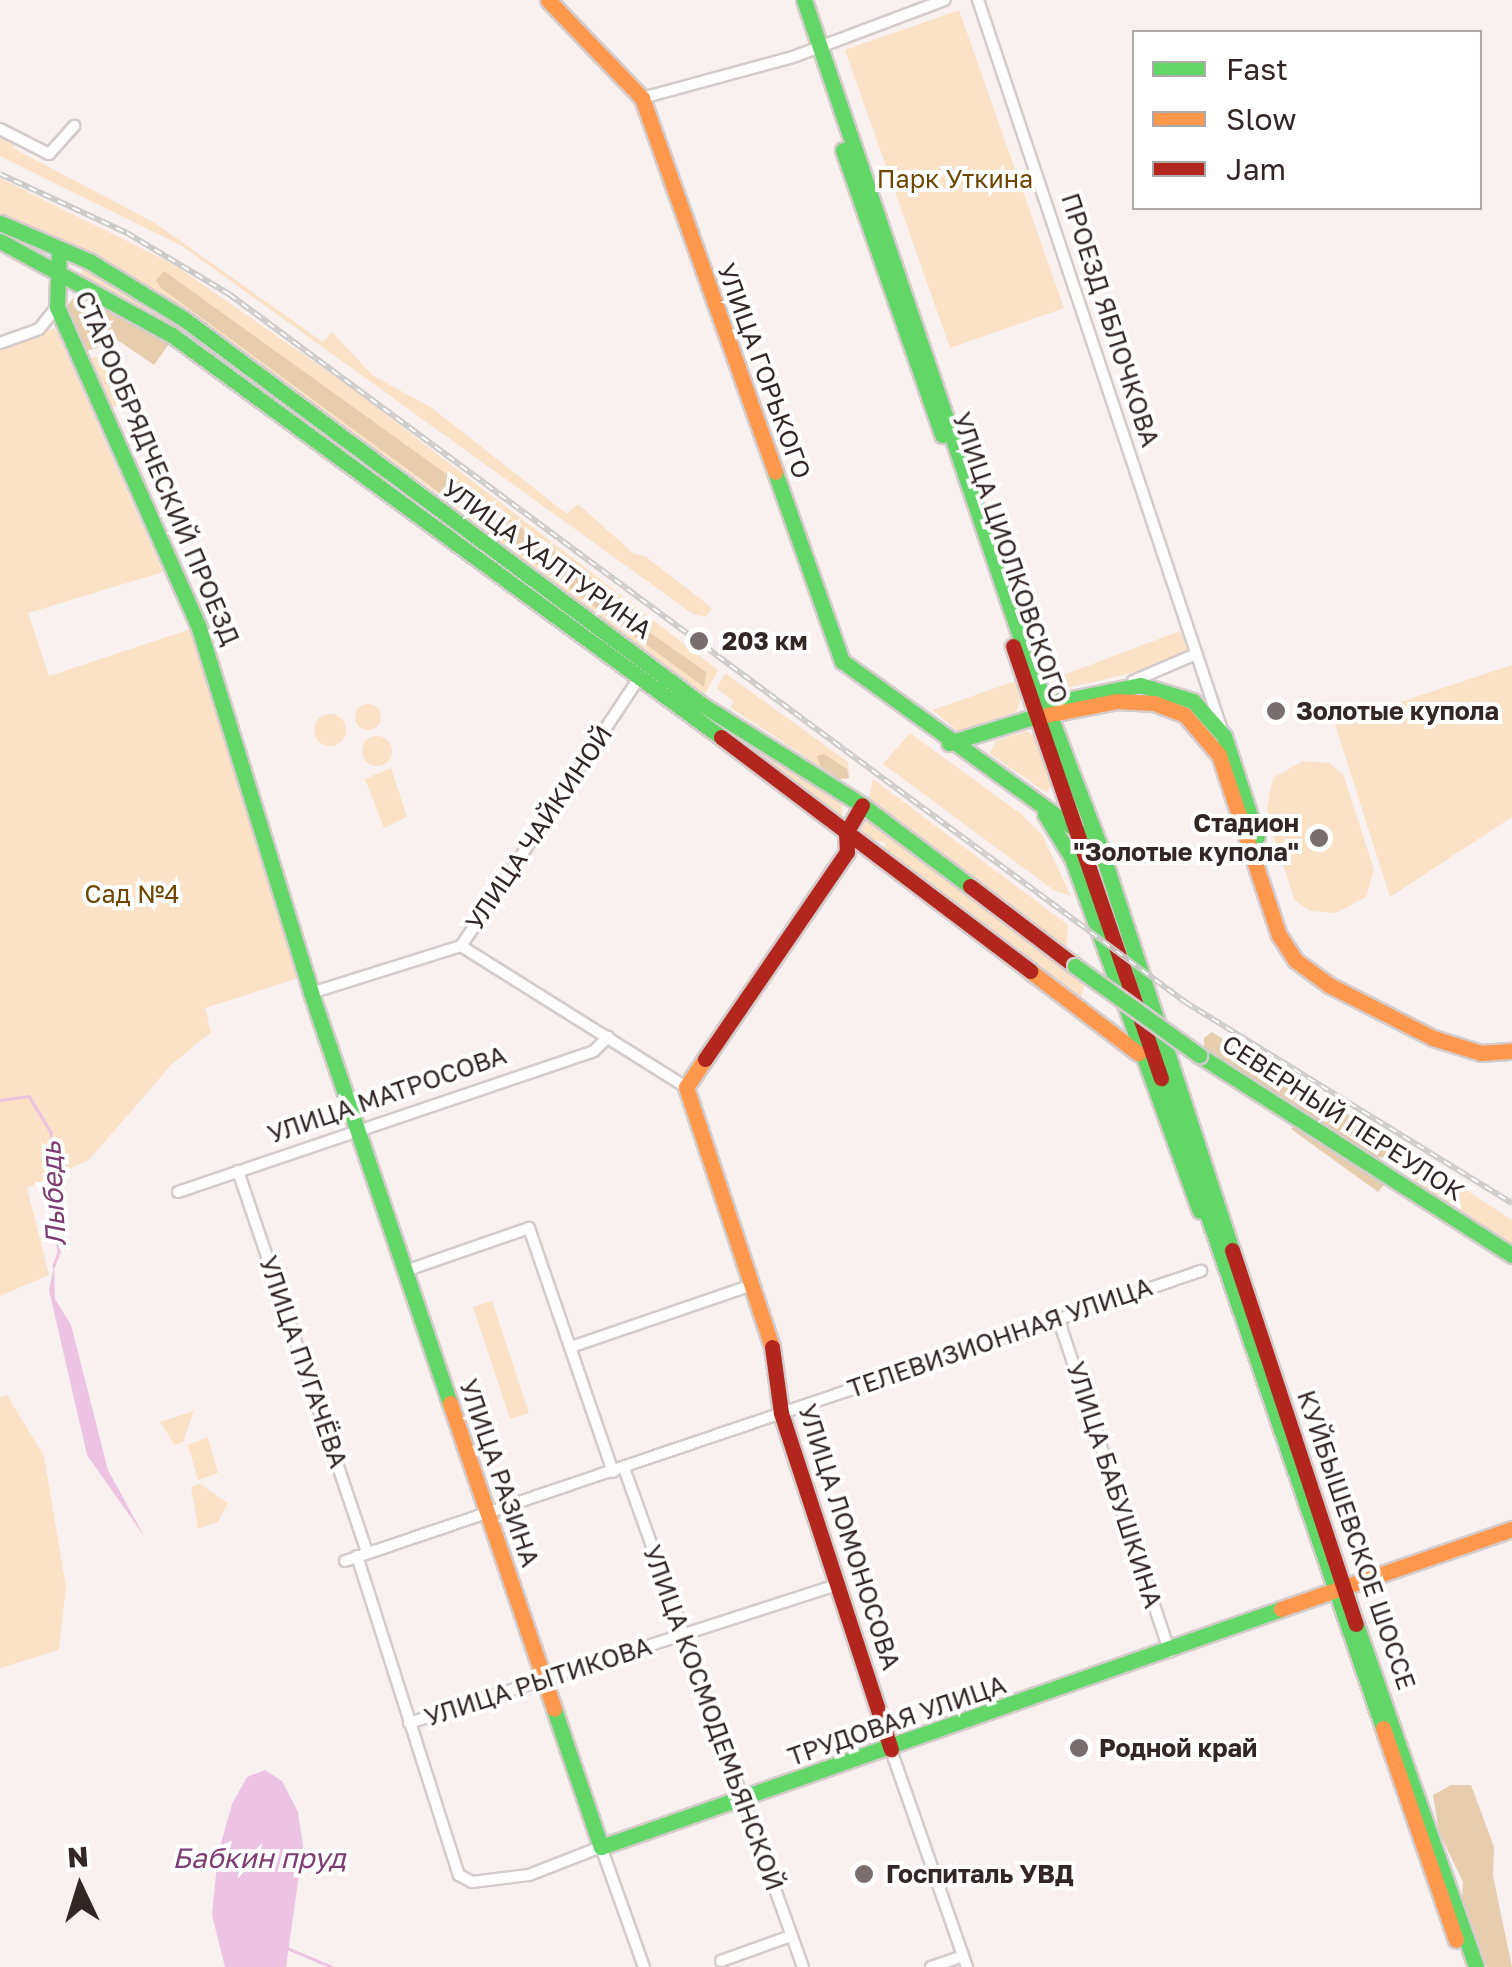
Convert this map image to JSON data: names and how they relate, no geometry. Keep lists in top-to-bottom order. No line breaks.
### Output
{"streets":{"main road":["ПРОЕЗД ЯБЛОЧКОВА","УЛИЦА ГОРЬКОГО","СТАРООБРЯДЧЕСКИЙ ПРОЕЗД","УЛИЦА ЦИОЛКОВСКОГО","УЛИЦА ХАЛТУРИНА","СЕВЕРНЫЙ ПЕРЕУЛОК","УЛИЦА РАЗИНА","УЛИЦА ЛОМОНОСОВА","КУЙБЫШЕВСКОЕ ШОССЕ","ТРУДОВАЯ УЛИЦА"],"street":["УЛИЦА ЧАЙКИНОЙ","УЛИЦА МАТРОСОВА","ТЕЛЕВИЗИОННАЯ УЛИЦА","УЛИЦА ПУГАЧЁВА","УЛИЦА БАБУШКИНА","УЛИЦА РЫТИКОВА","УЛИЦА КОСМОДЕМЬЯНСКОЙ"]},"crossings":[["ПРОЕЗД ЯБЛОЧКОВА","УЛИЦА ЦИОЛКОВСКОГО"],["УЛИЦА ГОРЬКОГО","УЛИЦА ЦИОЛКОВСКОГО"],["УЛИЦА ГОРЬКОГО","КУЙБЫШЕВСКОЕ ШОССЕ"],["СТАРООБРЯДЧЕСКИЙ ПРОЕЗД","УЛИЦА ХАЛТУРИНА"],["СТАРООБРЯДЧЕСКИЙ ПРОЕЗД","УЛИЦА ЧАЙКИНОЙ"],["СТАРООБРЯДЧЕСКИЙ ПРОЕЗД","УЛИЦА РАЗИНА"],["УЛИЦА ЦИОЛКОВСКОГО","КУЙБЫШЕВСКОЕ ШОССЕ"],["УЛИЦА ХАЛТУРИНА","УЛИЦА ЧАЙКИНОЙ"],["УЛИЦА ХАЛТУРИНА","СЕВЕРНЫЙ ПЕРЕУЛОК"],["УЛИЦА ХАЛТУРИНА","КУЙБЫШЕВСКОЕ ШОССЕ"],["УЛИЦА ЧАЙКИНОЙ","УЛИЦА РАЗИНА"],["УЛИЦА МАТРОСОВА","УЛИЦА ПУГАЧЁВА"],["УЛИЦА МАТРОСОВА","УЛИЦА РАЗИНА"],["ТЕЛЕВИЗИОННАЯ УЛИЦА","УЛИЦА ПУГАЧЁВА"],["ТЕЛЕВИЗИОННАЯ УЛИЦА","УЛИЦА РАЗИНА"],["ТЕЛЕВИЗИОННАЯ УЛИЦА","УЛИЦА БАБУШКИНА"],["ТЕЛЕВИЗИОННАЯ УЛИЦА","УЛИЦА ЛОМОНОСОВА"],["ТЕЛЕВИЗИОННАЯ УЛИЦА","УЛИЦА КОСМОДЕМЬЯНСКОЙ"],["УЛИЦА ПУГАЧЁВА","УЛИЦА РЫТИКОВА"],["УЛИЦА ПУГАЧЁВА","ТРУДОВАЯ УЛИЦА"],["УЛИЦА РАЗИНА","УЛИЦА РЫТИКОВА"],["УЛИЦА РАЗИНА","УЛИЦА КОСМОДЕМЬЯНСКОЙ"],["УЛИЦА РАЗИНА","ТРУДОВАЯ УЛИЦА"],["УЛИЦА БАБУШКИНА","ТРУДОВАЯ УЛИЦА"],["УЛИЦА ЛОМОНОСОВА","УЛИЦА РЫТИКОВА"],["УЛИЦА ЛОМОНОСОВА","ТРУДОВАЯ УЛИЦА"],["КУЙБЫШЕВСКОЕ ШОССЕ","ТРУДОВАЯ УЛИЦА"],["УЛИЦА РЫТИКОВА","УЛИЦА КОСМОДЕМЬЯНСКОЙ"],["УЛИЦА КОСМОДЕМЬЯНСКОЙ","ТРУДОВАЯ УЛИЦА"]],"water":["Лыбедь","Бабкин пруд"],"parks":["Парк Уткина","Сад №4"],"places":["203 км","Золотые купола","Стадион \"Золотые купола\"","Родной край","Госпиталь УВД"],"legend":["Fast","Slow","Jam"],"north":"top"}
